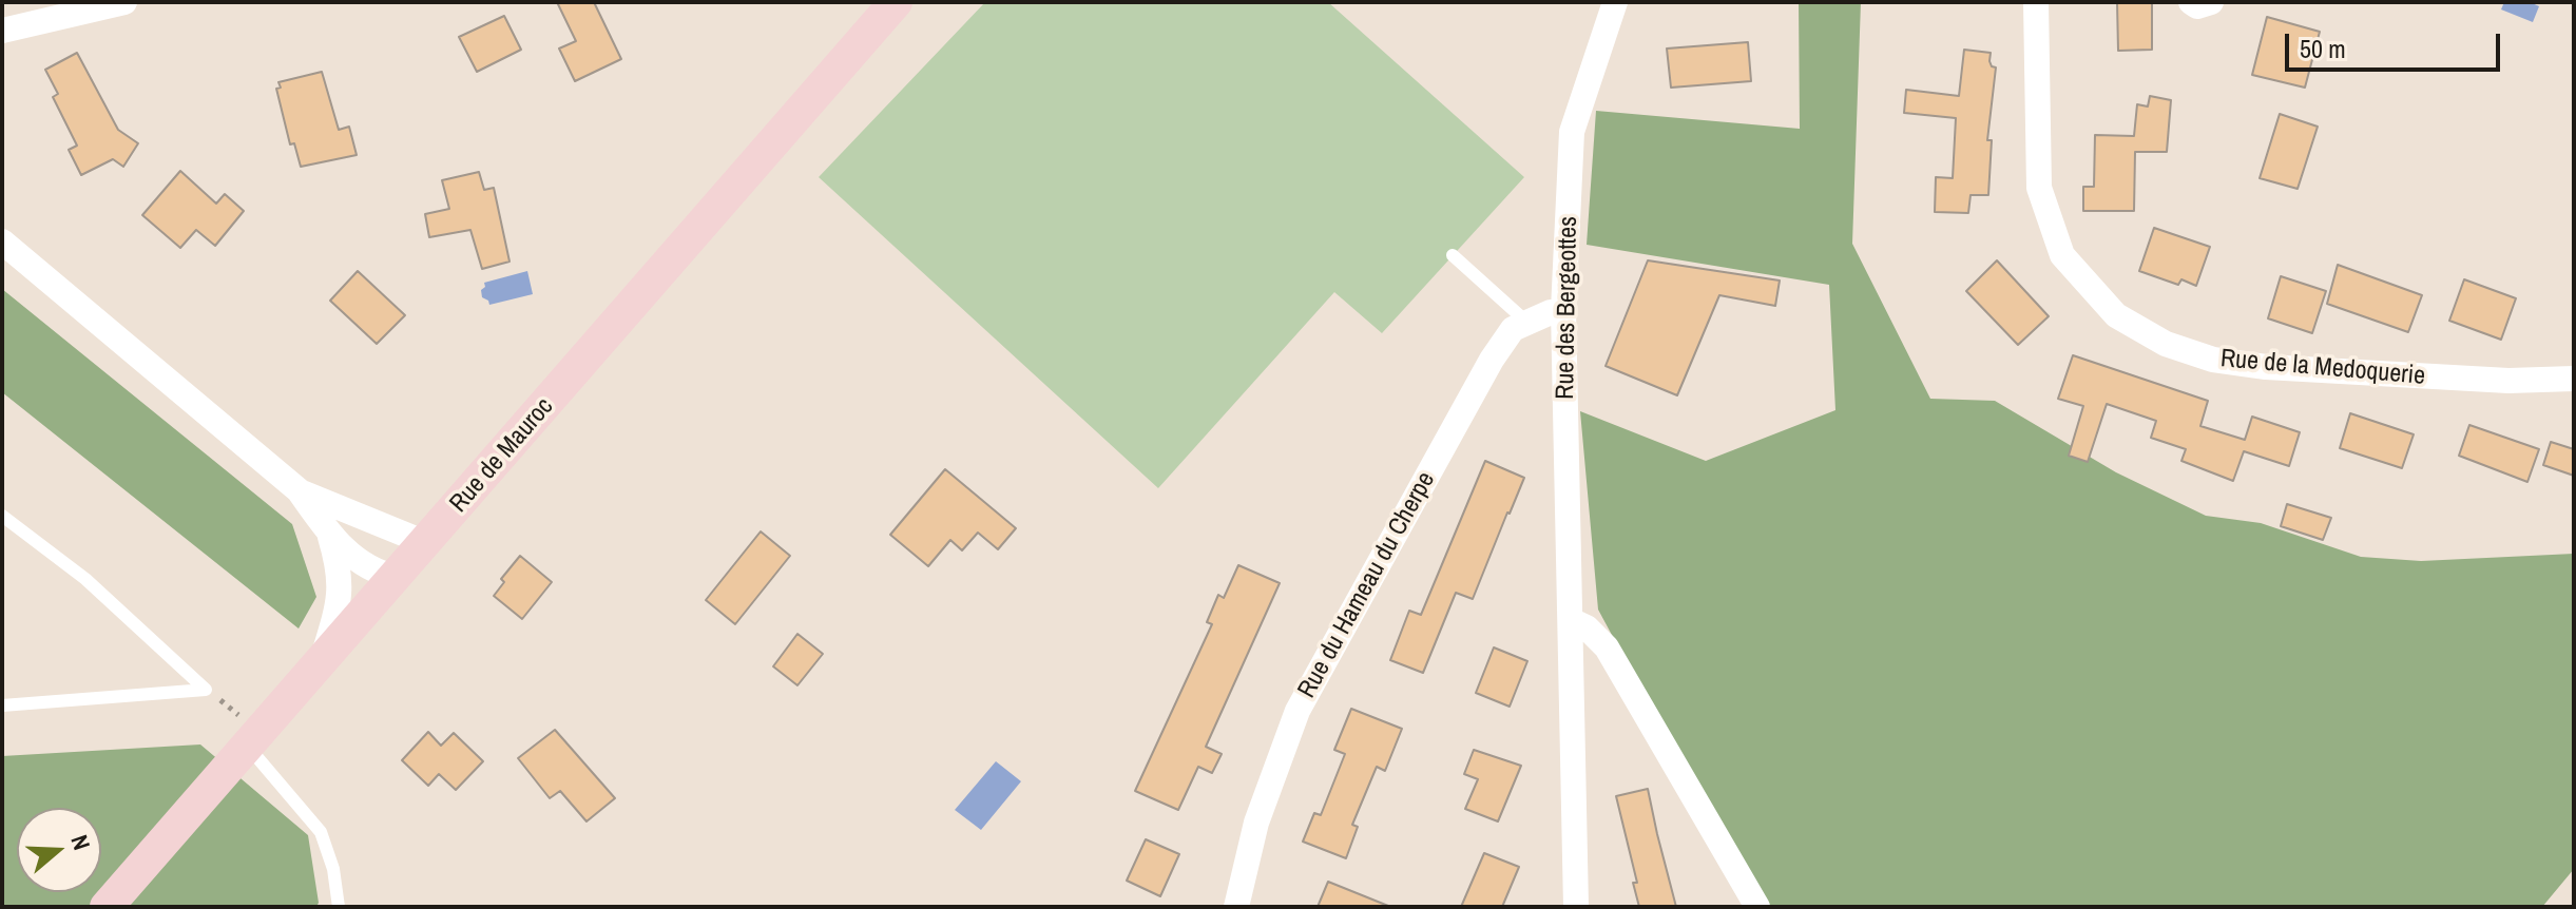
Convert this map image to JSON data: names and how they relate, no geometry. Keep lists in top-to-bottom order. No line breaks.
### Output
{"streets":{"street":["Rue des Bergeottes","Rue de la Medoquerie","Rue de Mauroc","Rue du Hameau du Cherpe"]},"crossings":[["Rue des Bergeottes","Rue du Hameau du Cherpe"]],"scale_bar":"50 m","north":"right"}
